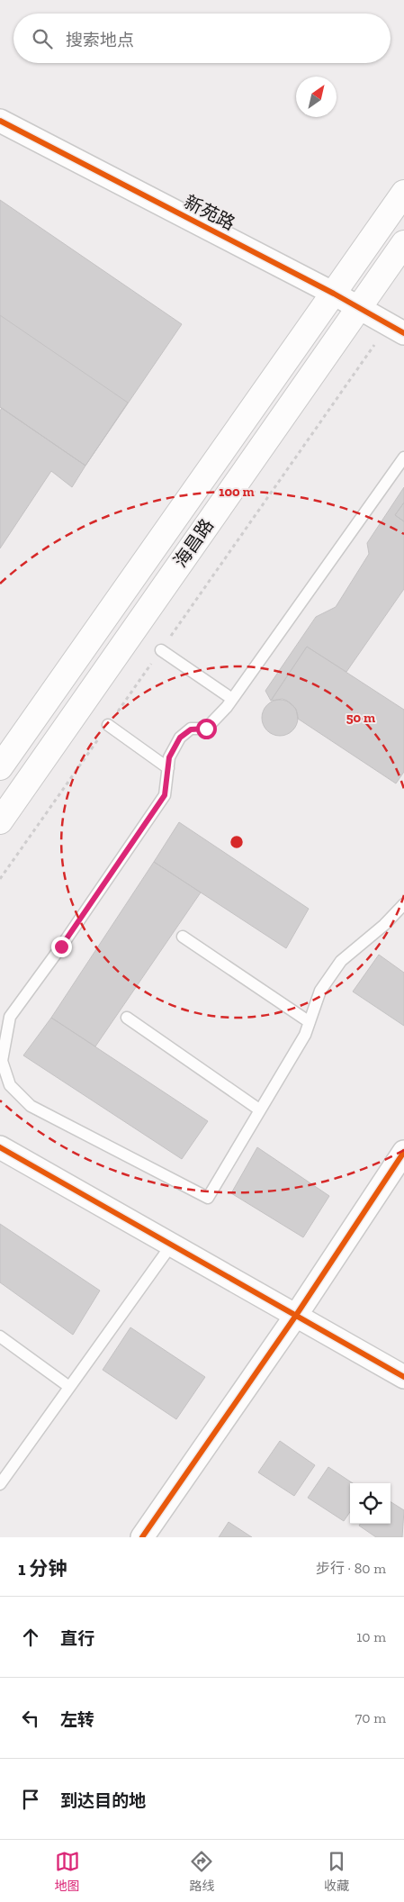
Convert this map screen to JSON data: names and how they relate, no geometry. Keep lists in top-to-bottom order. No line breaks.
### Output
{"streets":{"main road":["海昌路"],"street":["新苑路"]},"crossings":[["新苑路","海昌路"]],"north":"top right","page":{"search":"搜索地点","heading":["1 分钟","步行 · 80 m"],"list":[["直行","10 m"],["左转","70 m"],"到达目的地"],"nav":["地图","路线","收藏"]},"rings":["100 m","50 m"]}
